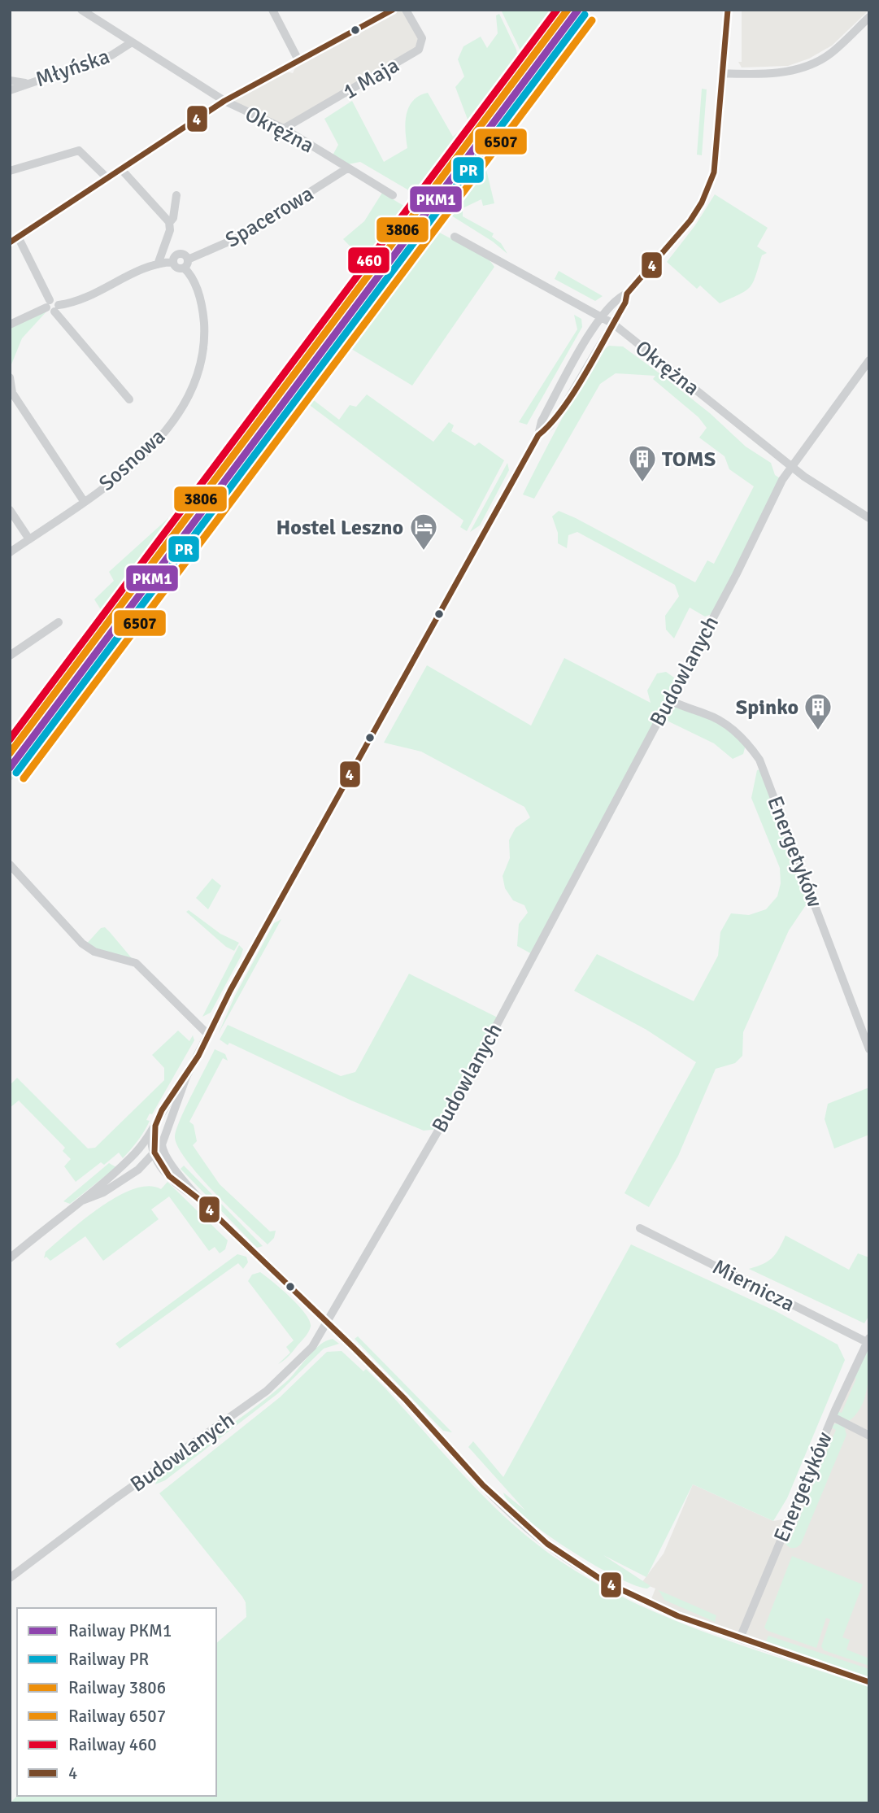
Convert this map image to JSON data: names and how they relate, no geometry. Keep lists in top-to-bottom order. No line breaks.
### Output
{"streets":{"street":["Młyńska","1 Maja","Okrężna","Spacerowa","Sosnowa","Budowlanych","Energetyków","Miernicza"]},"crossings":[["Młyńska","Okrężna"],["1 Maja","Okrężna"],["Okrężna","Spacerowa"],["Okrężna","Budowlanych"],["Spacerowa","Sosnowa"],["Budowlanych","Energetyków"],["Energetyków","Miernicza"]],"places":{"building":["TOMS","Spinko"],"hotel":["Hostel Leszno"]},"lines":["rail line PKM1","rail line 3806","rail line 460","transit line 4","rail line PR","rail line 6507"],"legend":["Railway PKM1","Railway PR","Railway 3806","Railway 6507","Railway 460","4"]}
